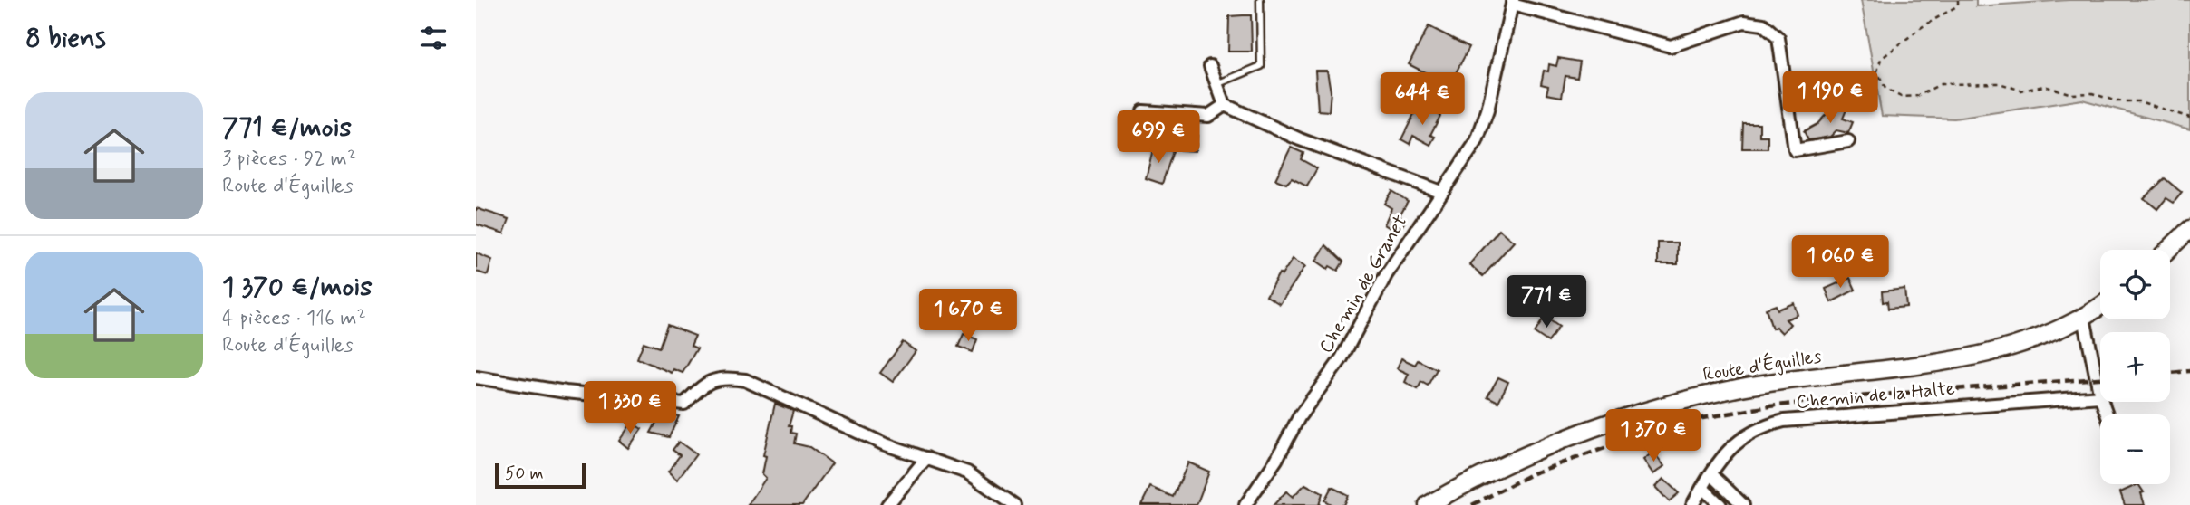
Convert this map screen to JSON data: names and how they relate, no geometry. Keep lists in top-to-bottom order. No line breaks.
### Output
{"streets":{"street":["Chemin de Granet","Route d'Éguilles","Chemin de la Halte"]},"scale_bar":"50 m","page":{"heading":"8 biens","price":["1 190 €","644 €","699 €","1 060 €","771 €","1 670 €","1 330 €","1 370 €"],"list":[{"name":"771 €/mois","note":"3 pièces · 92 m² · Route d'Éguilles"},{"name":"1 370 €/mois","note":"4 pièces · 116 m² · Route d'Éguilles"}],"map_buttons":["+","−"],"scale":"50 m"}}
